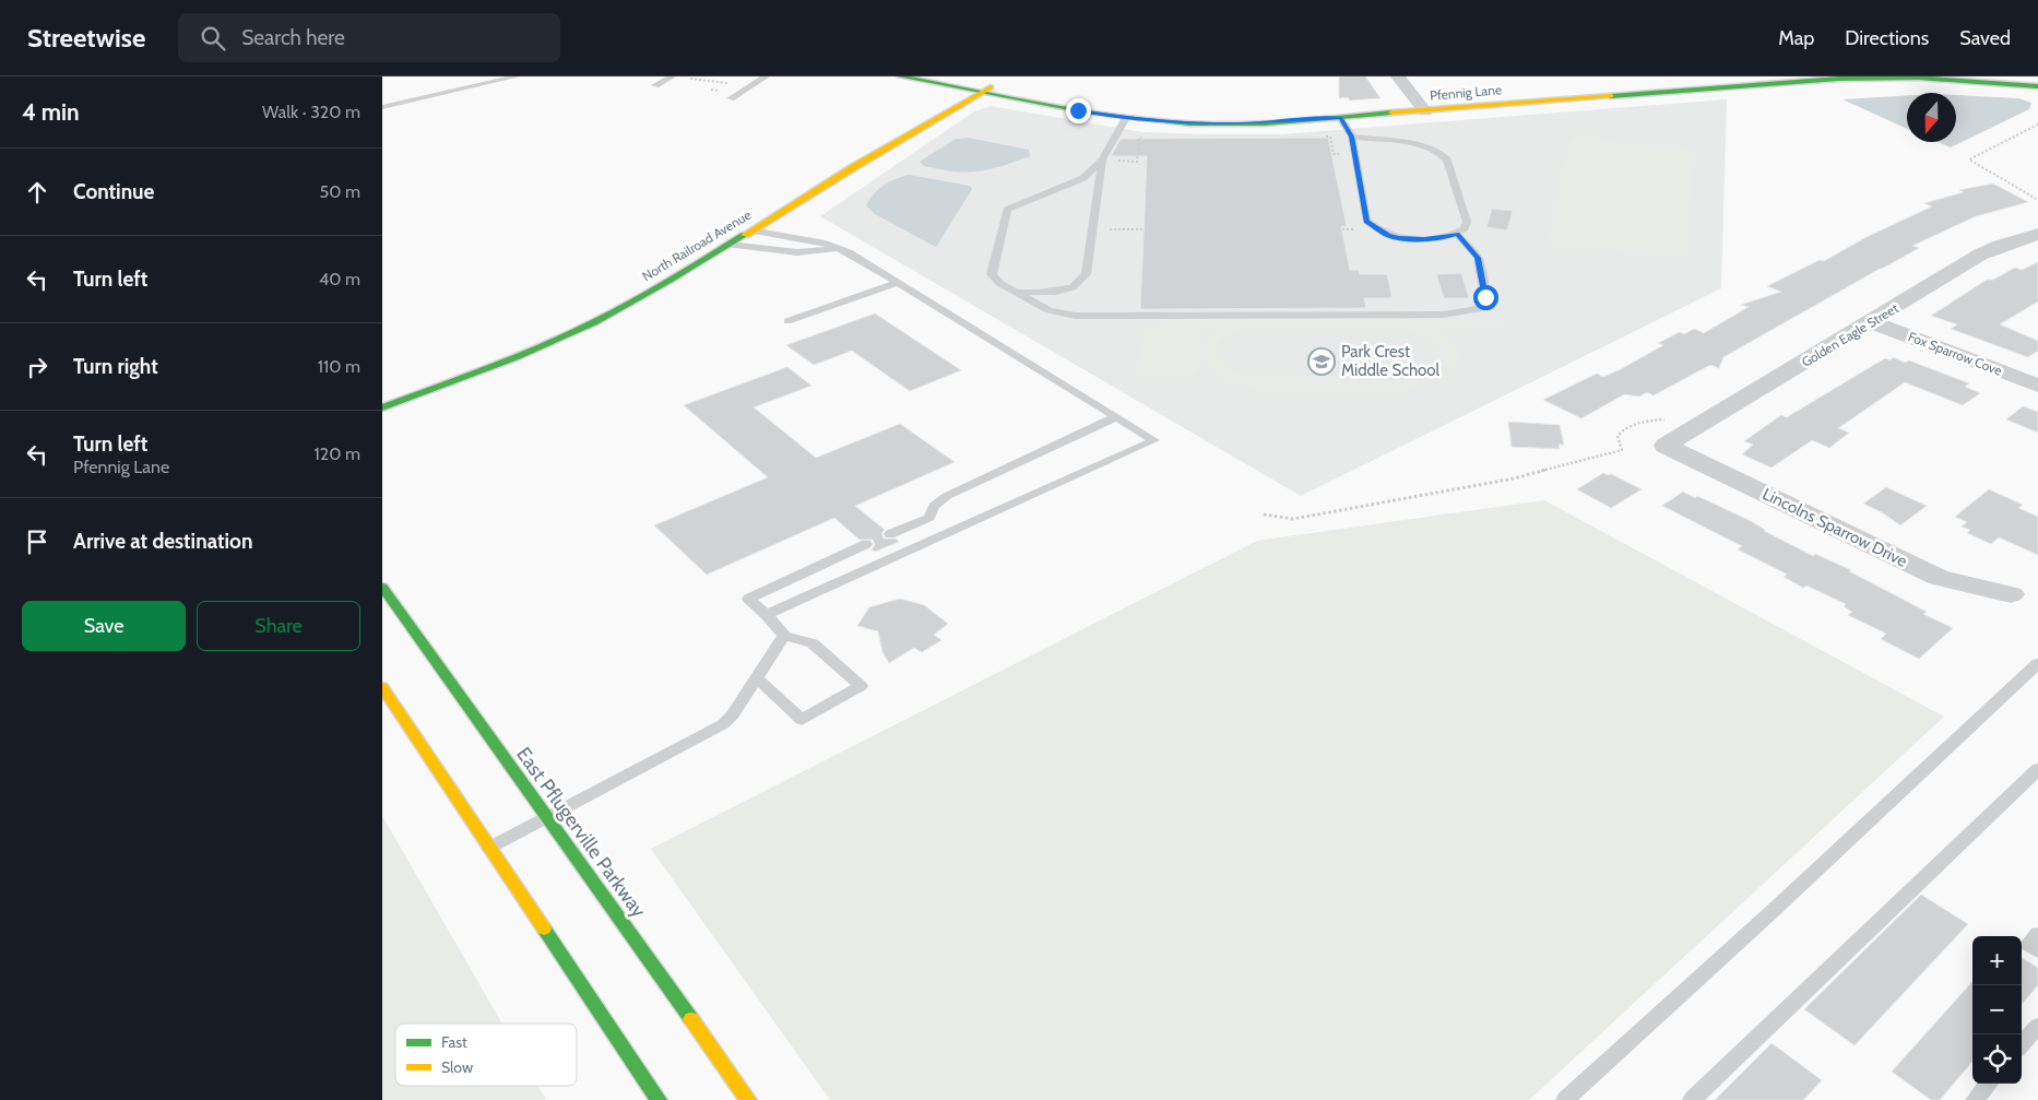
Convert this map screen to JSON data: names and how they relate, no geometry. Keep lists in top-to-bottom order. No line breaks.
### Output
{"streets":{"street":["Pfennig Lane","North Railroad Avenue","Golden Eagle Street","Fox Sparrow Cove","Lincolns Sparrow Drive","East Pflugerville Parkway"]},"crossings":[["Pfennig Lane","North Railroad Avenue"],["Golden Eagle Street","Fox Sparrow Cove"],["Golden Eagle Street","Lincolns Sparrow Drive"]],"places":{"school or university":["Park Crest Middle School"]},"legend":["Fast","Slow"],"north":"bottom","page":{"header":"Streetwise","search":"Search here","nav":["Map","Directions","Saved"],"heading":["4 min","Walk · 320 m"],"list":[["Continue","50 m"],["Turn left","40 m"],["Turn right","110 m"],["Turn left","Pfennig Lane","120 m"],"Arrive at destination"],"buttons":["Save","Share"],"map_buttons":["+","−"]}}
